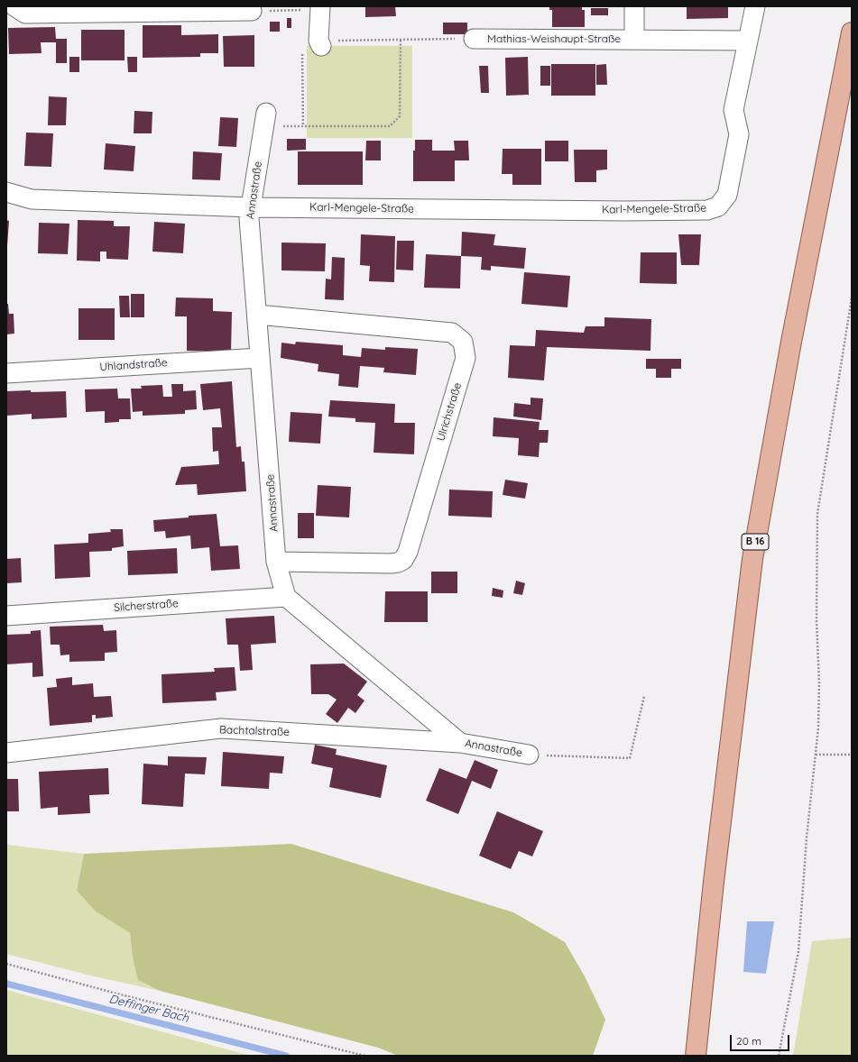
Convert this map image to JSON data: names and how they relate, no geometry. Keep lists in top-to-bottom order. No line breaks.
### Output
{"streets":{"main road":["B 16"],"street":["Mathias-Weishaupt-Straße","Annastraße","Karl-Mengele-Straße","Uhlandstraße","Ulrichstraße","Silcherstraße","Bachtalstraße"]},"crossings":[["Mathias-Weishaupt-Straße","Karl-Mengele-Straße"],["Annastraße","Karl-Mengele-Straße"],["Annastraße","Uhlandstraße"],["Annastraße","Ulrichstraße"],["Annastraße","Silcherstraße"],["Annastraße","Bachtalstraße"]],"water":["Deffinger Bach"],"scale_bar":"20 m"}
